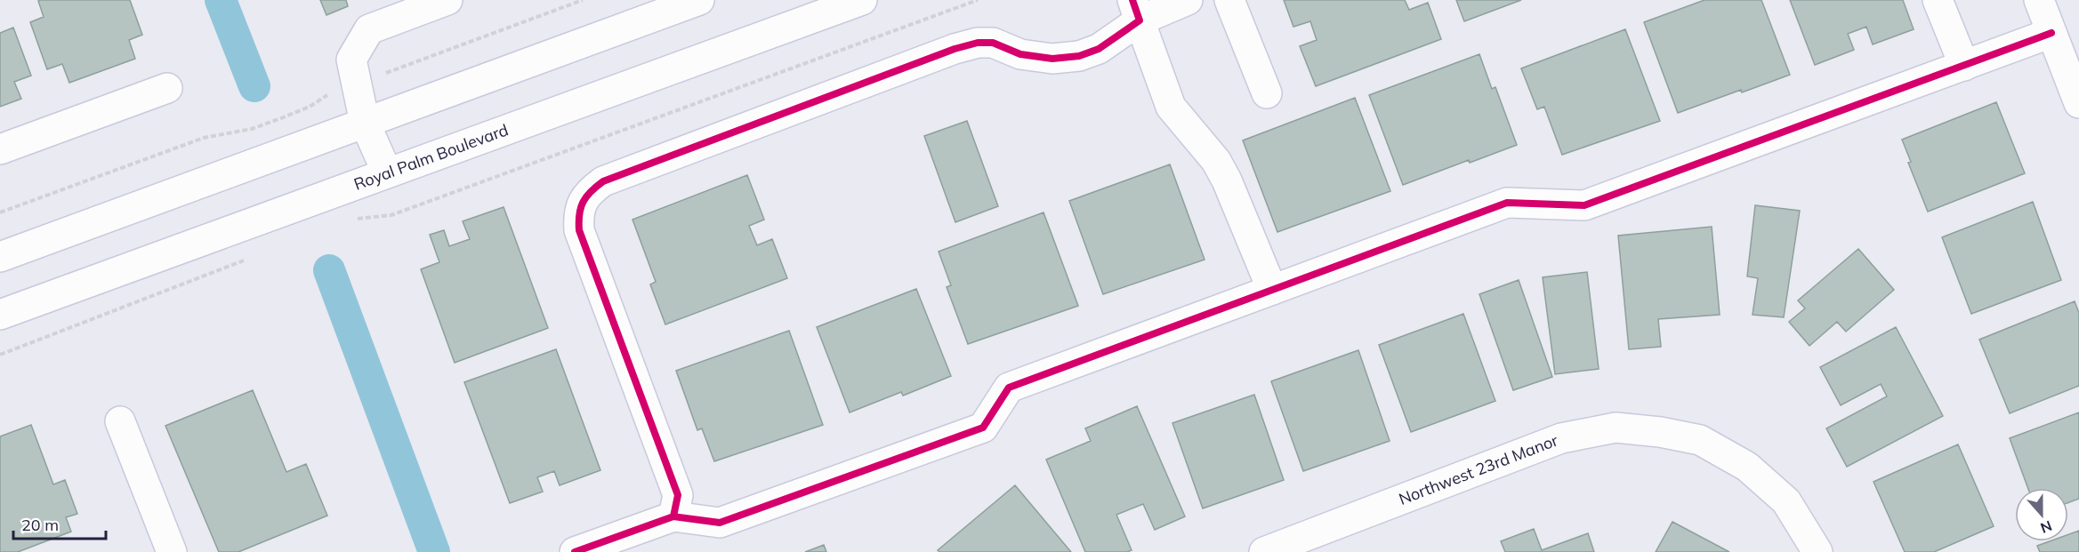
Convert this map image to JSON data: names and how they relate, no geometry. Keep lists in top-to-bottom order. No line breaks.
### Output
{"streets":{"street":["Royal Palm Boulevard","Northwest 23rd Manor"]},"scale_bar":"20 m","north":"bottom"}
